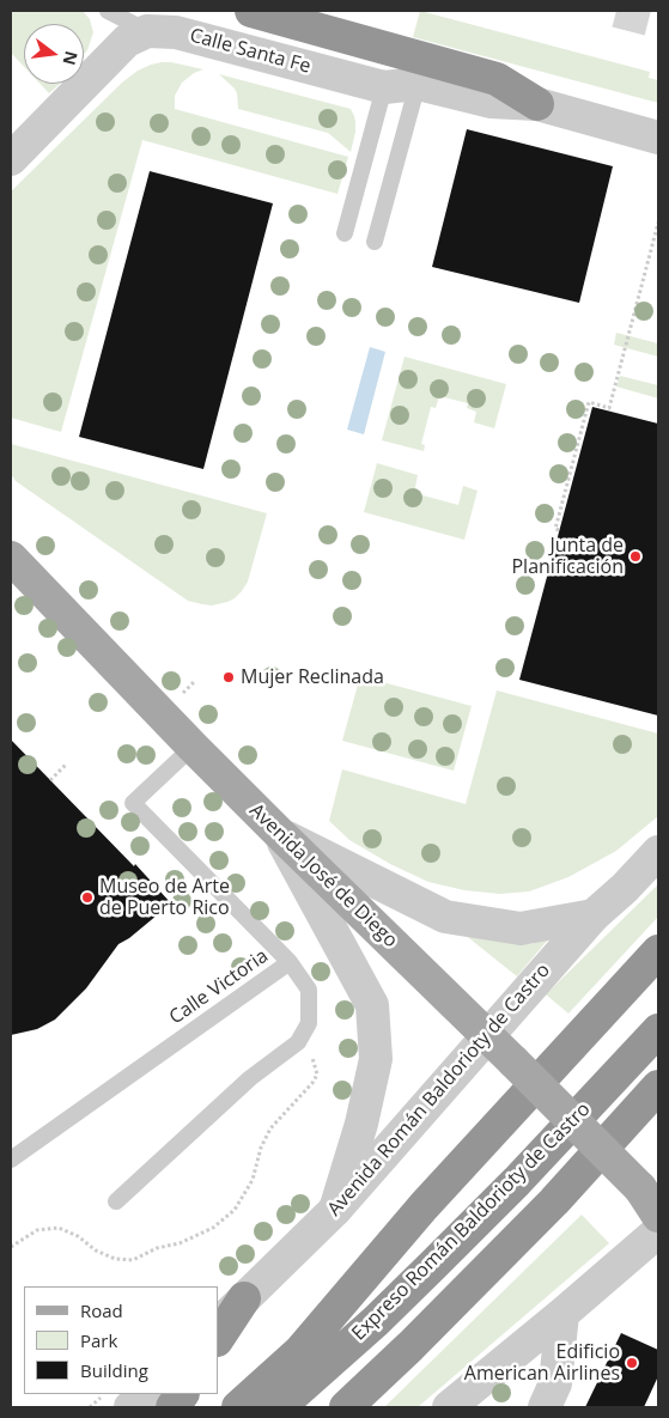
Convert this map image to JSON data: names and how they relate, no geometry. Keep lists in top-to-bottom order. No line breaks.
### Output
{"streets":{"highway":["Expreso Román Baldorioty de Castro"],"main road":["Avenida José de Diego"],"street":["Calle Santa Fe","Avenida Román Baldorioty de Castro"],"lane":["Calle Victoria"]},"crossings":[["Avenida José de Diego","Calle Victoria"],["Avenida José de Diego","Avenida Román Baldorioty de Castro"]],"places":["Junta de Planificación","Mujer Reclinada","Museo de Arte de Puerto Rico","Edificio American Airlines"],"legend":["Road","Park","Building"],"north":"right"}
